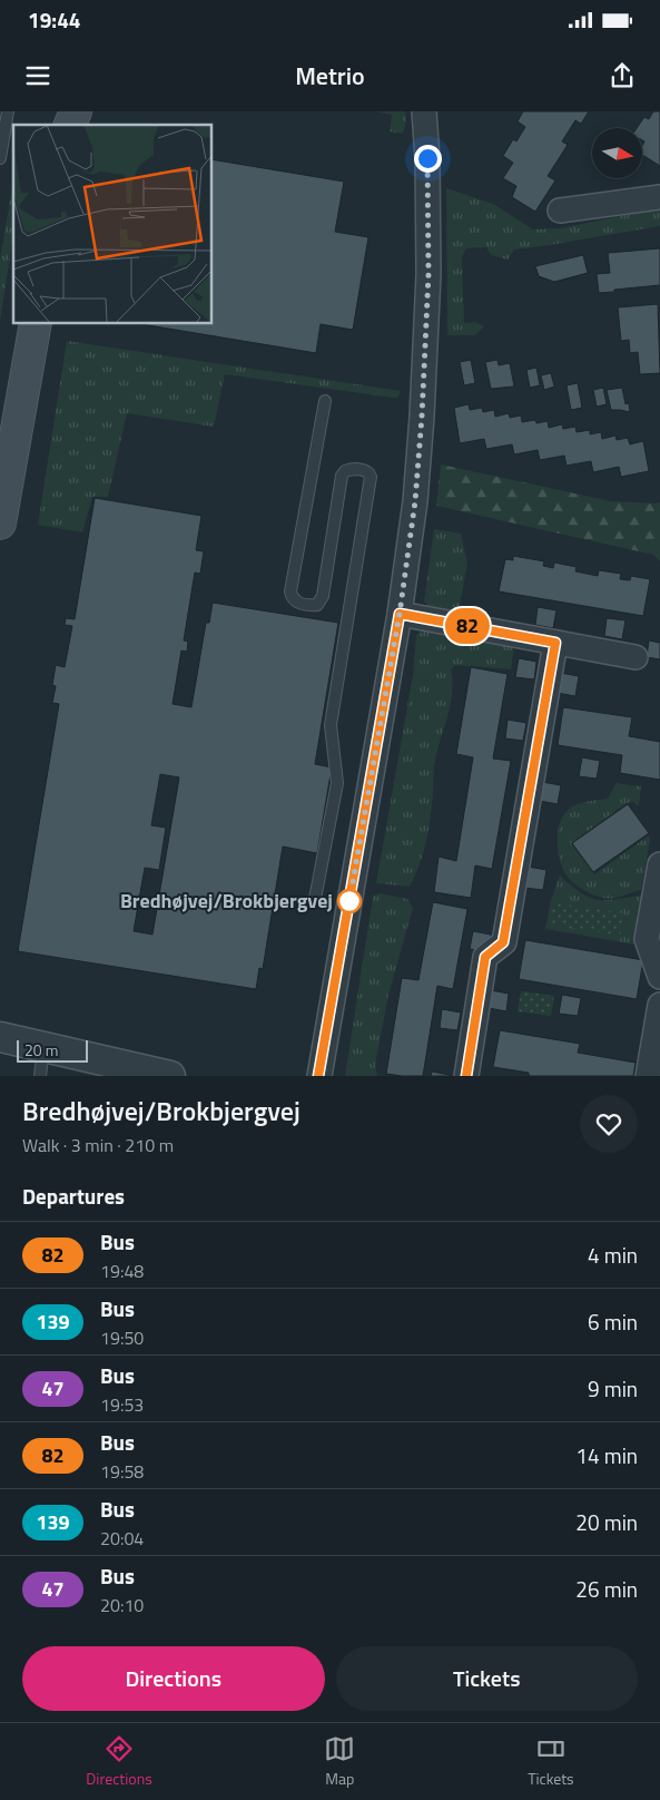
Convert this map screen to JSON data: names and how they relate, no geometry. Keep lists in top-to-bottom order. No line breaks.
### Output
{"places":["Bredhøjvej/Brokbjergvej"],"lines":["bus line 82"],"scale_bar":"20 m","north":"right","page":{"status":"19:44","header":"Metrio","on_map":"82","scale":"20 m","heading":[["Bredhøjvej/Brokbjergvej","Walk · 3 min · 210 m"],"Departures"],"list":[{"mark":"82","name":"Bus","note":"19:48","value":"4 min"},{"mark":"139","name":"Bus","note":"19:50","value":"6 min"},{"mark":"47","name":"Bus","note":"19:53","value":"9 min"},{"mark":"82","name":"Bus","note":"19:58","value":"14 min"},{"mark":"139","name":"Bus","note":"20:04","value":"20 min"},{"mark":"47","name":"Bus","note":"20:10","value":"26 min"}],"buttons":["Directions","Tickets"],"tabs":["Directions","Map","Tickets"]}}
